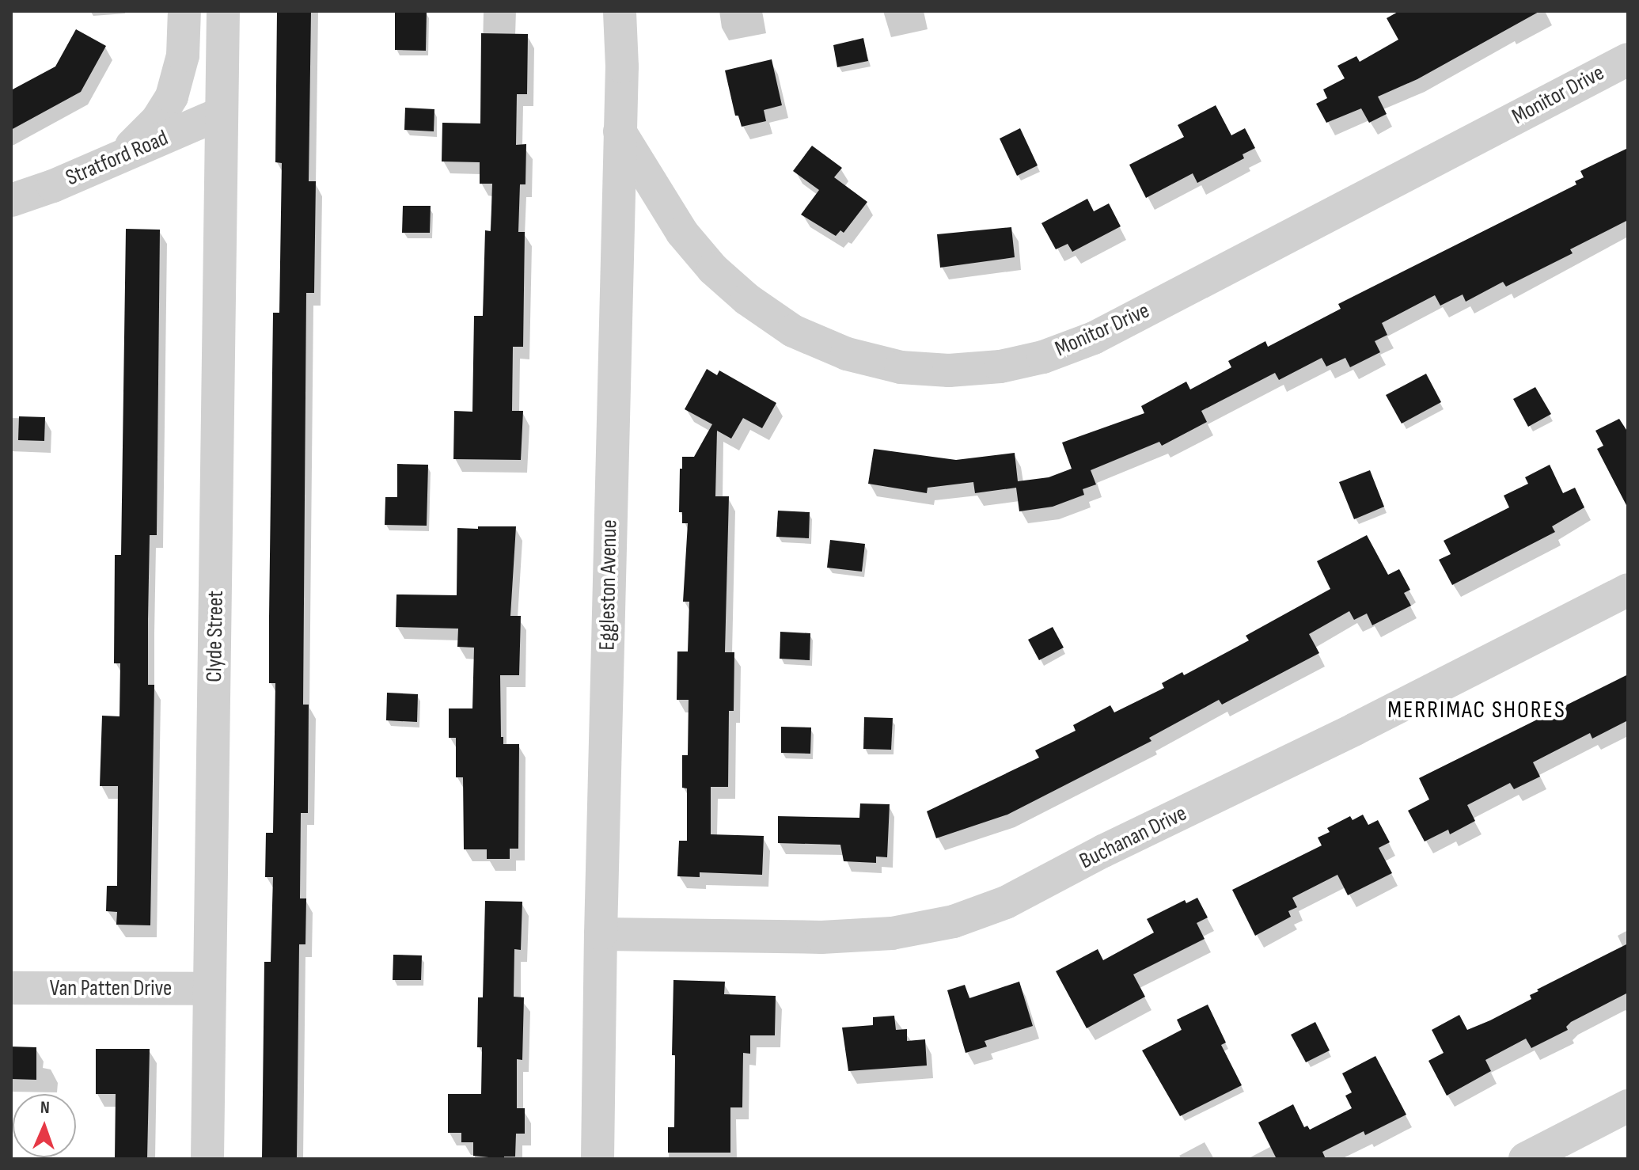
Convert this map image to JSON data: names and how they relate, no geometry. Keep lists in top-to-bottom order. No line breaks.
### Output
{"streets":{"street":["Monitor Drive","Stratford Road","Eggleston Avenue","Clyde Street","Buchanan Drive","Van Patten Drive"]},"crossings":[["Monitor Drive","Eggleston Avenue"],["Stratford Road","Clyde Street"],["Eggleston Avenue","Buchanan Drive"],["Clyde Street","Van Patten Drive"]],"districts":["MERRIMAC SHORES"],"north":"top"}
